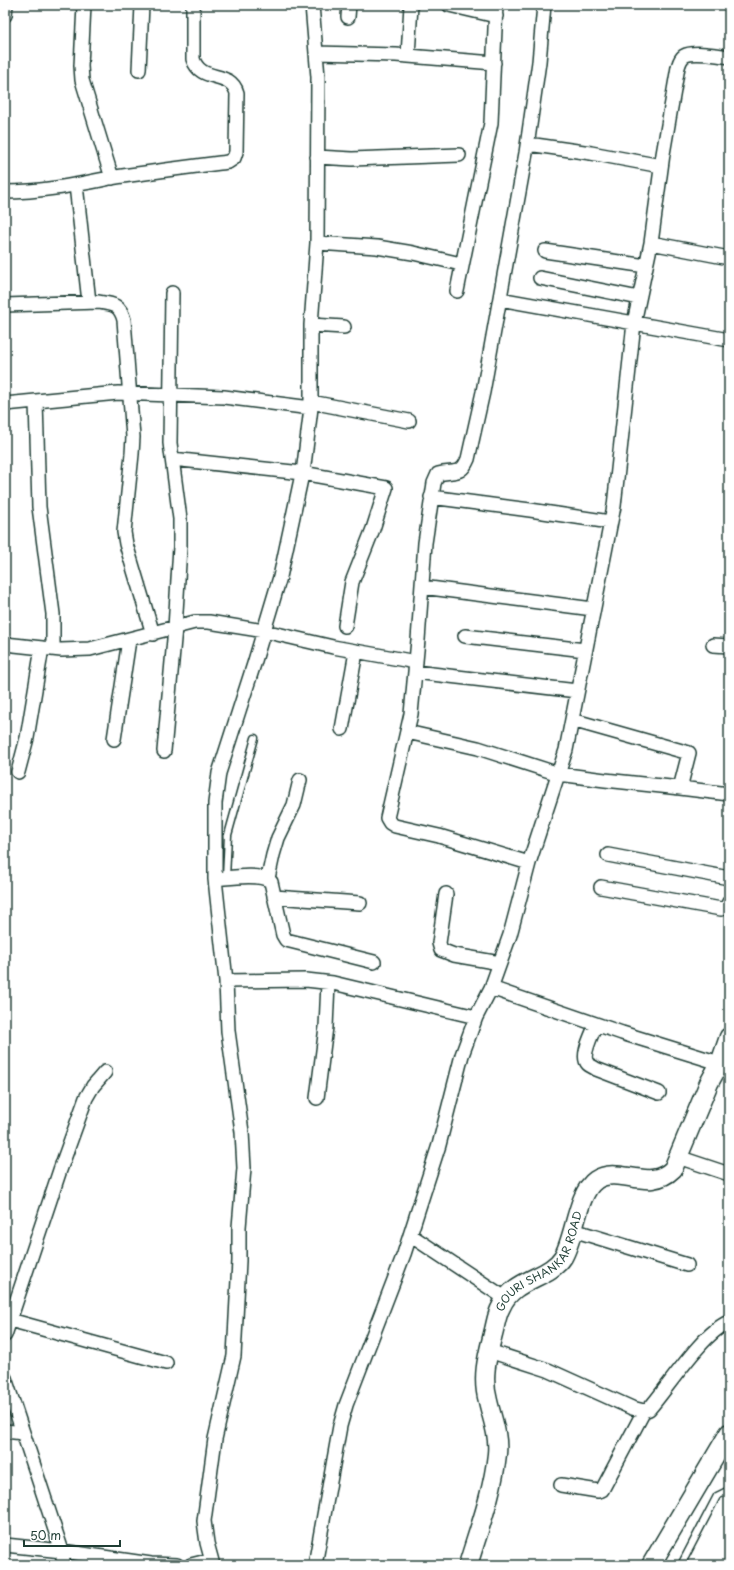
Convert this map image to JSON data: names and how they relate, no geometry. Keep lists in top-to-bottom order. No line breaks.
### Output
{"streets":{"street":["GOURI SHANKAR ROAD"]},"scale_bar":"50 m"}
